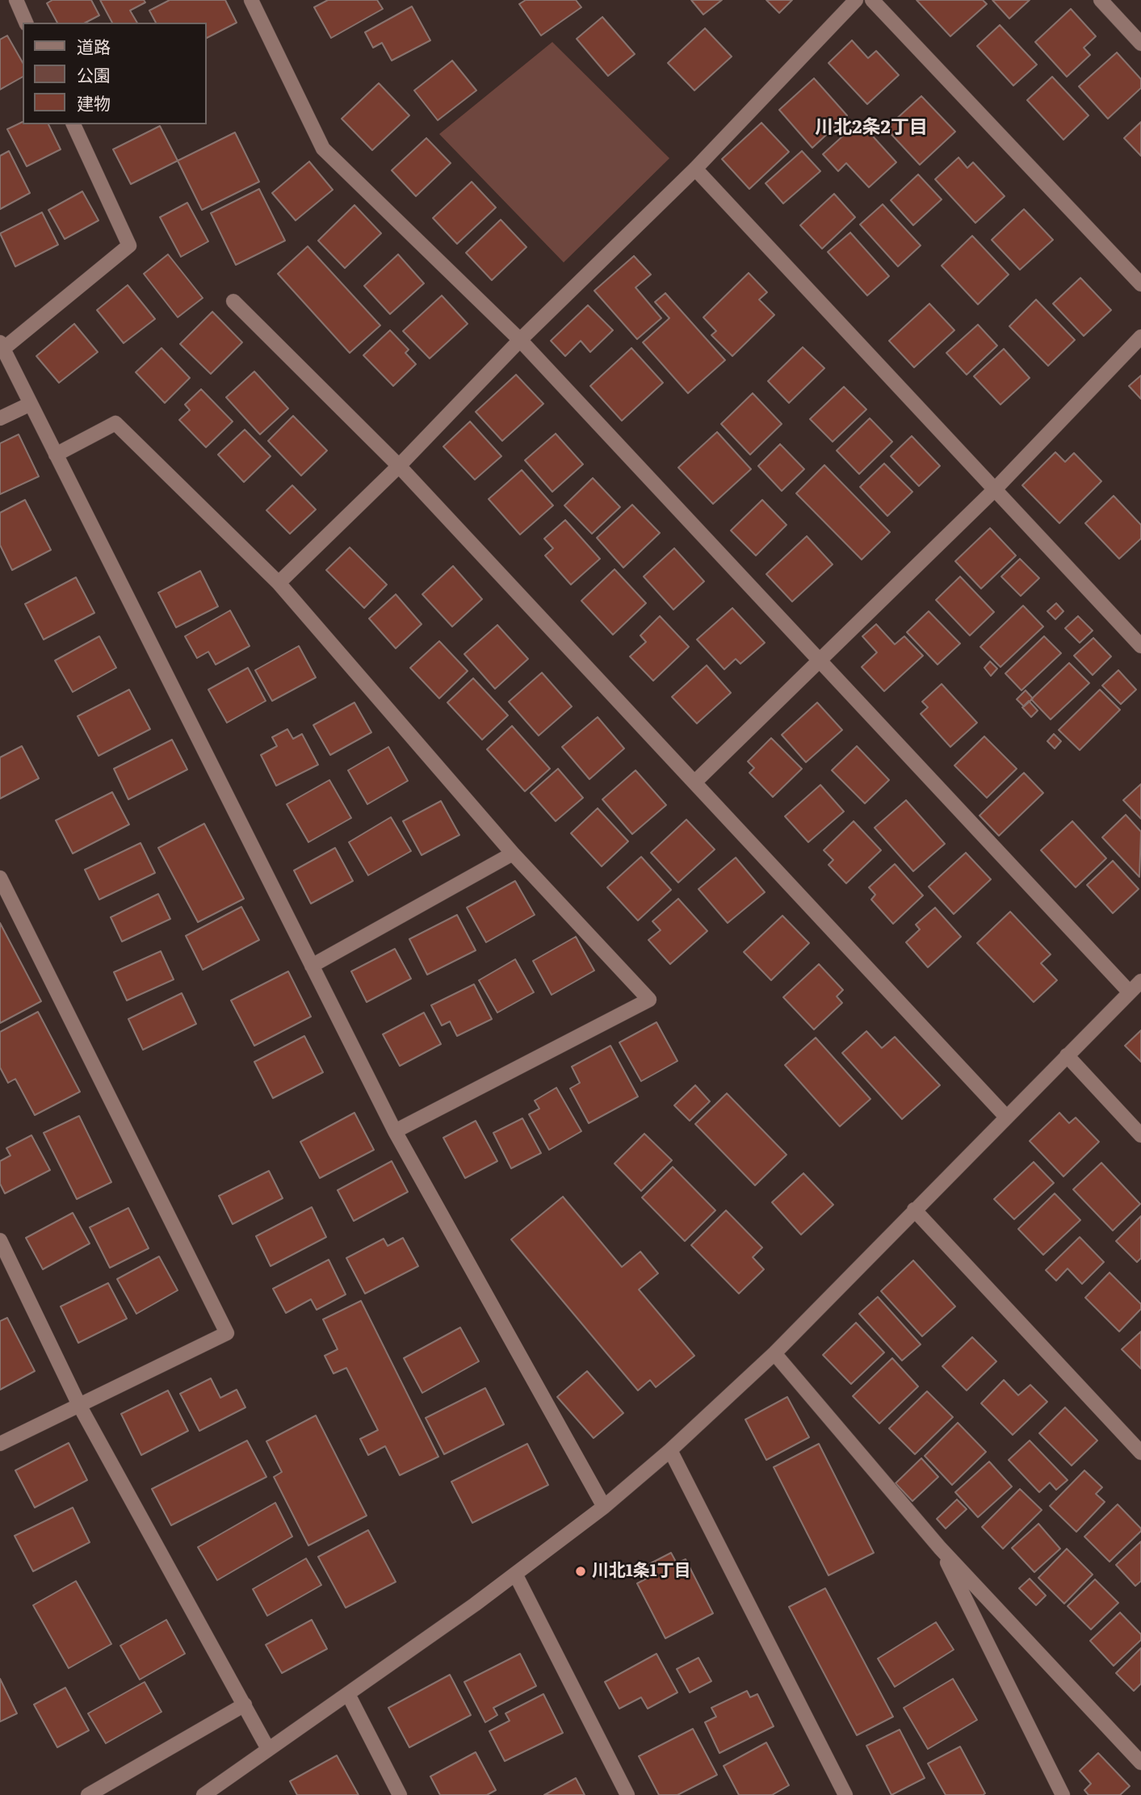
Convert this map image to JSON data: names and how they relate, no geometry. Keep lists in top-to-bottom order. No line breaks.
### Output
{"districts":["川北2条2丁目"],"places":["川北1条1丁目"],"legend":["道路","公園","建物"]}
